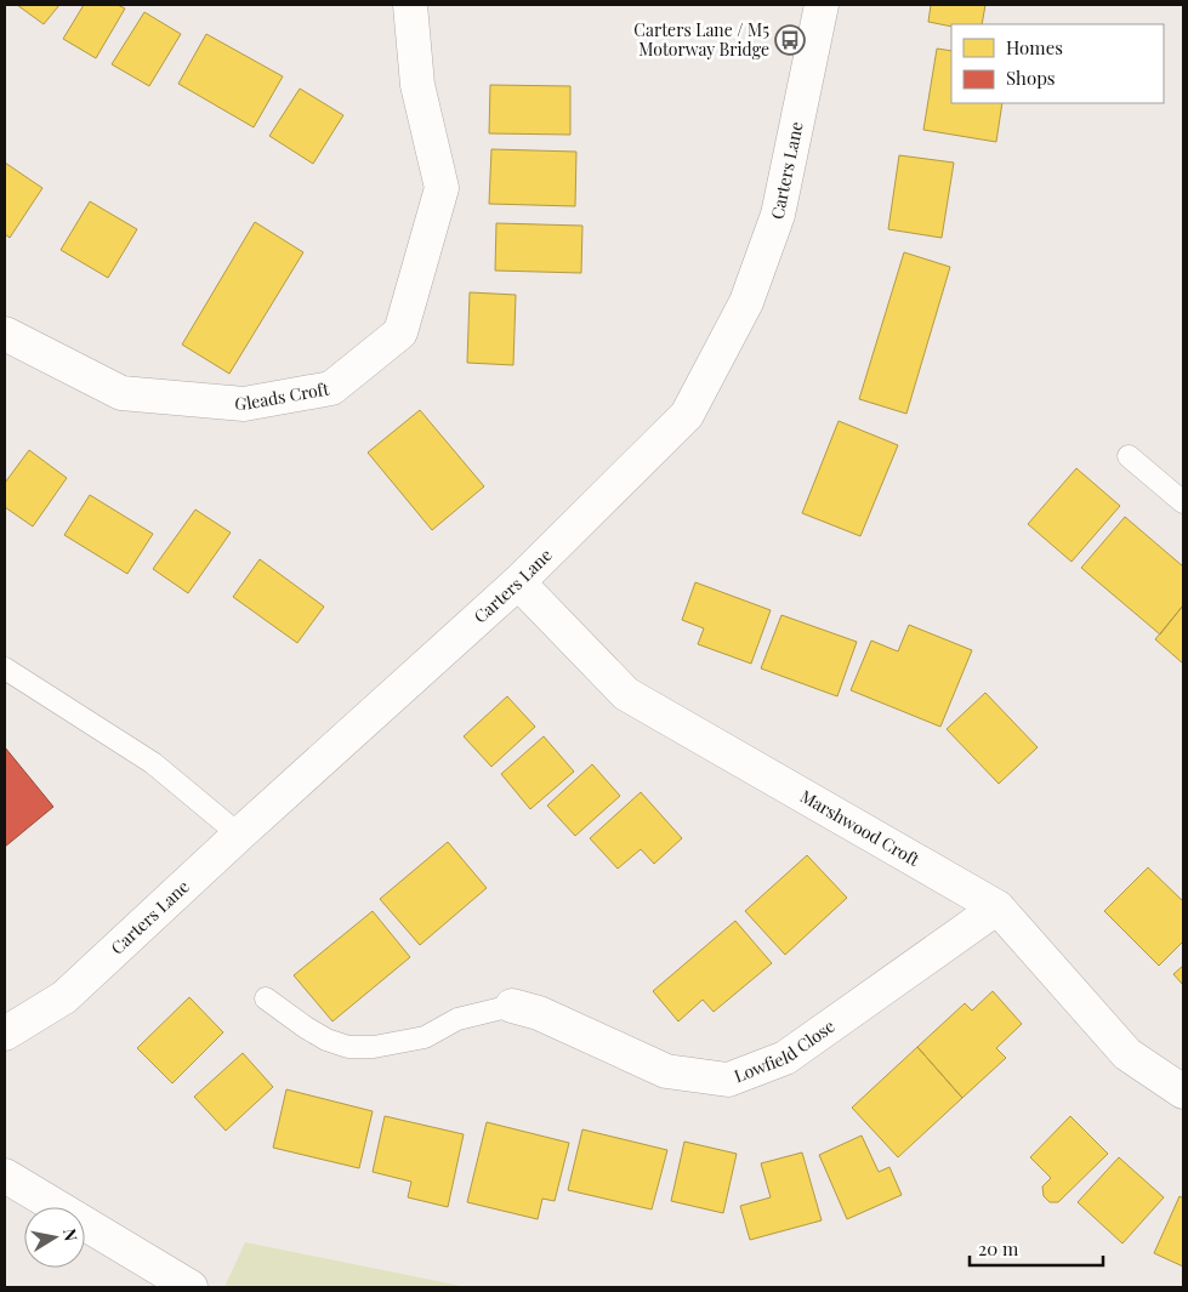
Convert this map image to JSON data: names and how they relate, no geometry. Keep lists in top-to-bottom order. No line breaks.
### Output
{"streets":{"street":["Carters Lane","Gleads Croft","Marshwood Croft","Lowfield Close"]},"crossings":[["Carters Lane","Marshwood Croft"],["Marshwood Croft","Lowfield Close"]],"places":{"bus stop":["Carters Lane / M5 Motorway Bridge"]},"legend":["Homes","Shops"],"scale_bar":"20 m","north":"right"}
